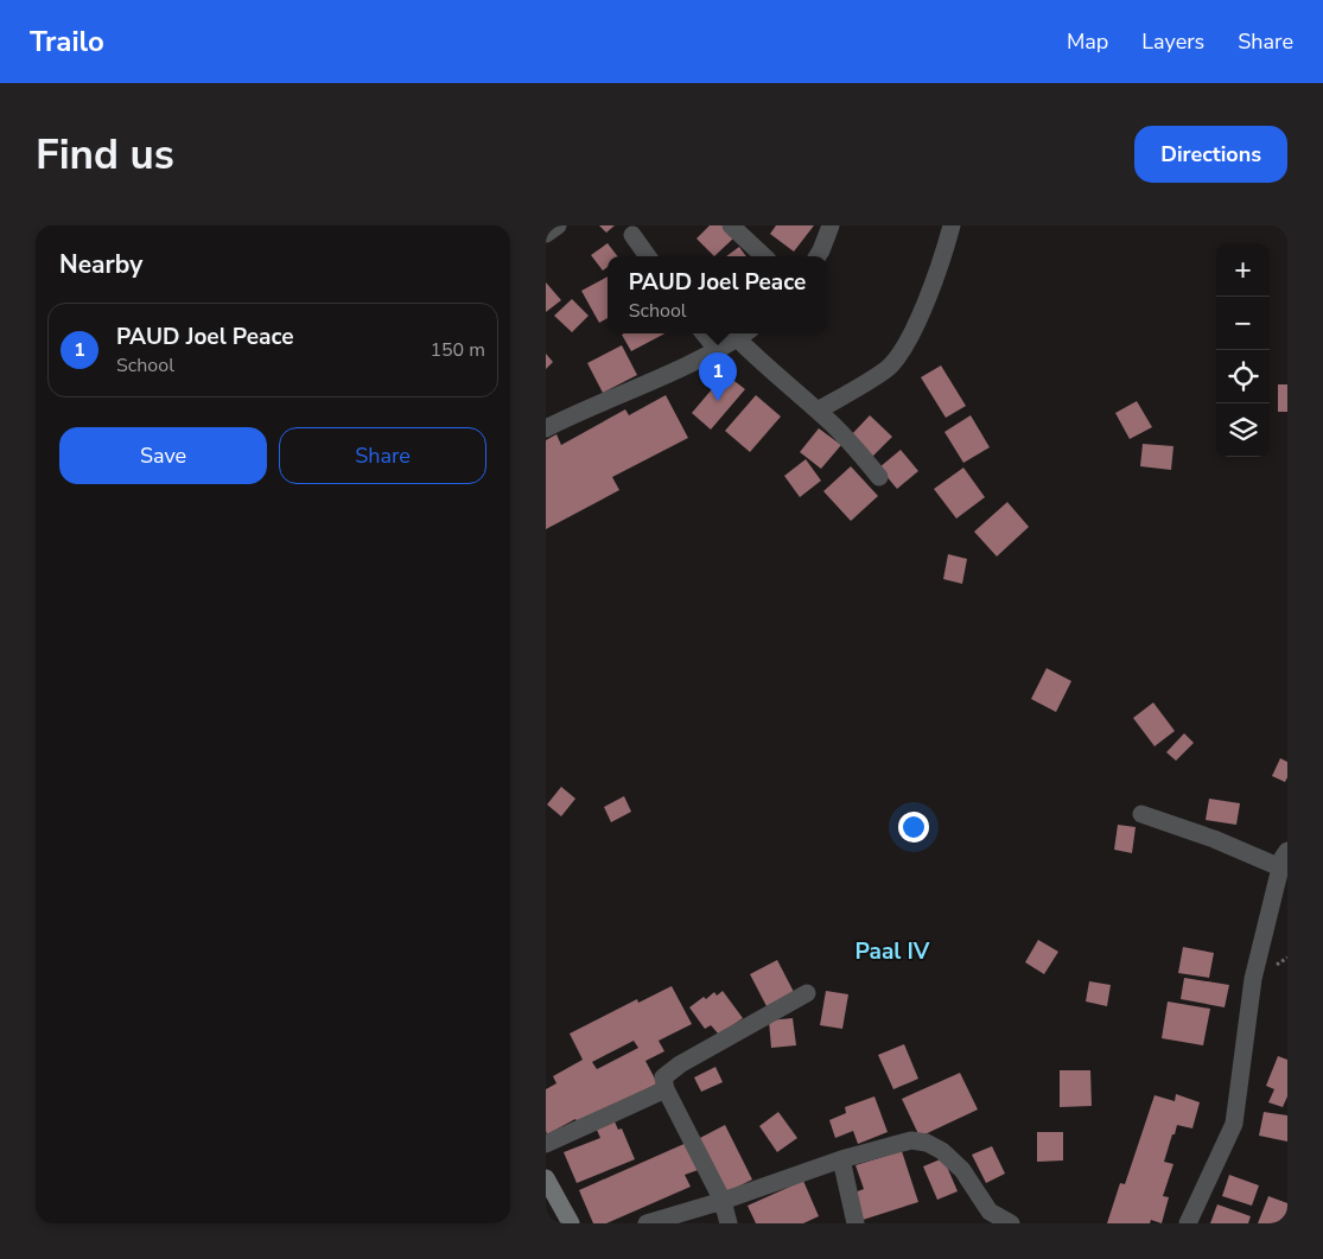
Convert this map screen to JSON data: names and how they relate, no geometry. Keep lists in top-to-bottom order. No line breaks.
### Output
{"districts":["Paal IV"],"page":{"header":"Trailo","nav":["Map","Layers","Share"],"buttons":["Directions",["Save","Share"]],"title":"Find us","heading":"Nearby","map_buttons":["+","−"],"popup":["PAUD Joel Peace","School"],"list":[{"mark":"1","name":"PAUD Joel Peace","note":"School","value":"150 m"}],"pins":"1"}}
